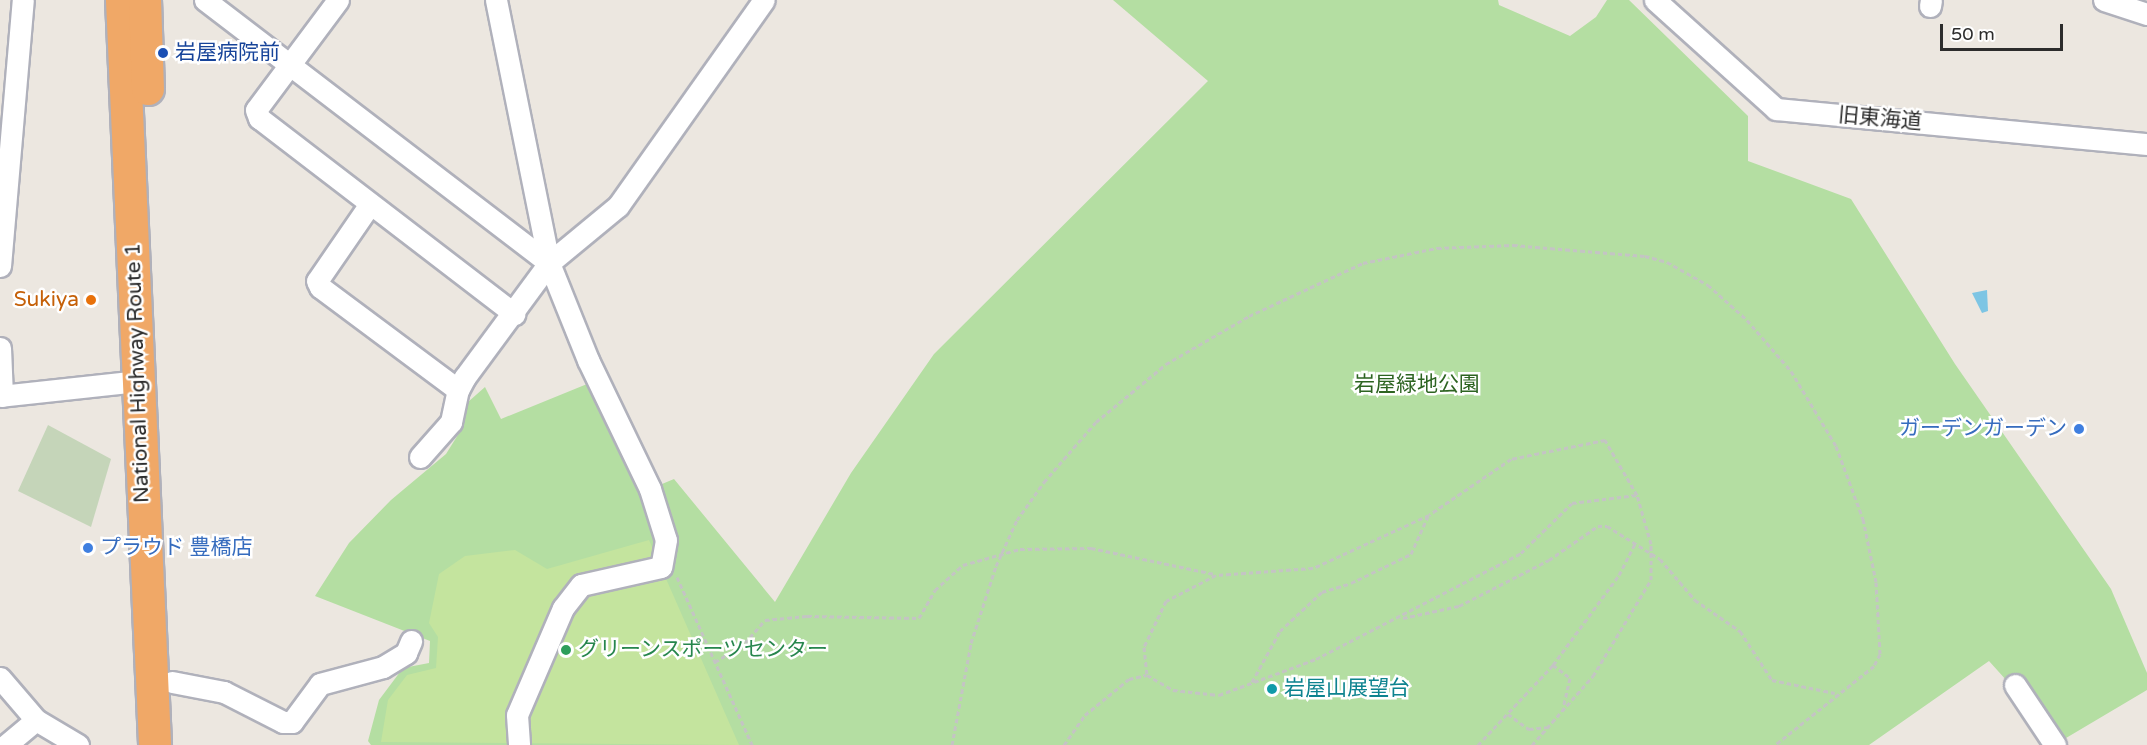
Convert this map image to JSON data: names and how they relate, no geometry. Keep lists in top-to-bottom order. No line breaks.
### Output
{"streets":{"highway":["National Highway Route 1"],"street":["旧東海道"]},"parks":["岩屋緑地公園"],"places":["岩屋病院前","Sukiya","ガーデンガーデン","プラウド 豊橋店","グリーンスポーツセンター","岩屋山展望台"],"scale_bar":"50 m"}
